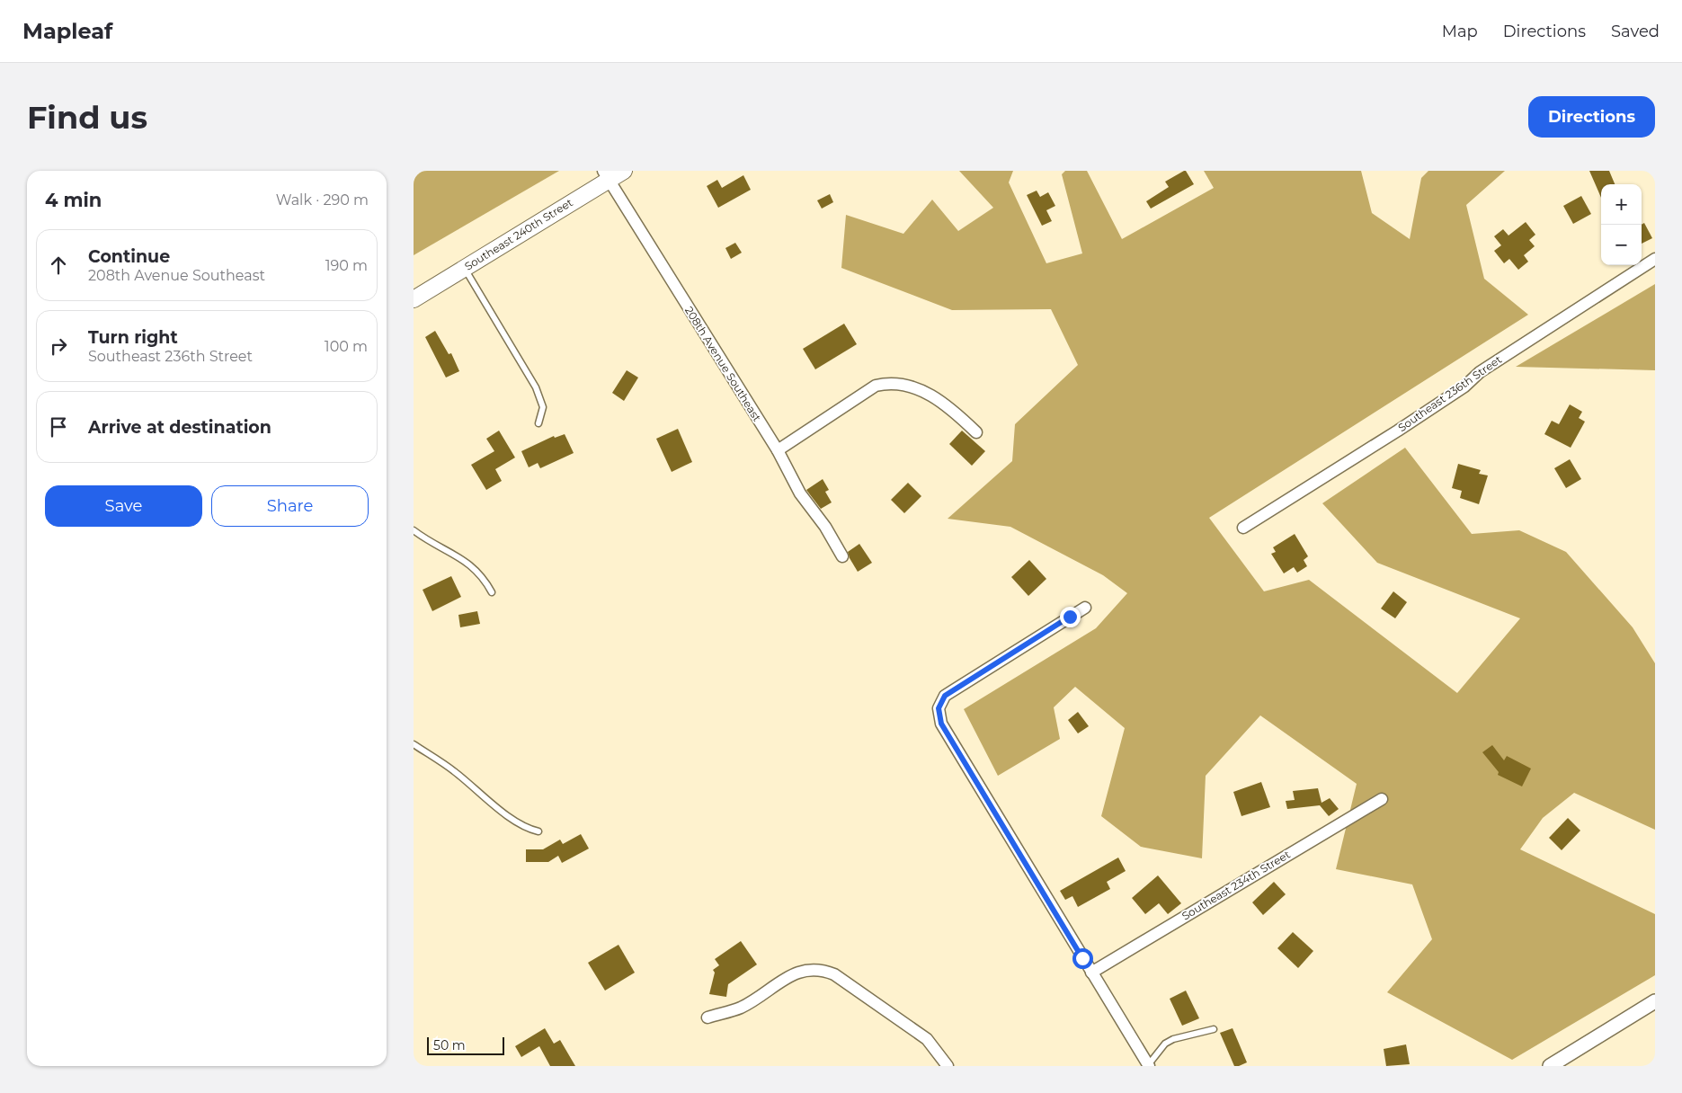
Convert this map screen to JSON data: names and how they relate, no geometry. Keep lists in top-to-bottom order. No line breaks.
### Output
{"streets":{"main road":["Southeast 240th Street"],"street":["208th Avenue Southeast","Southeast 236th Street","Southeast 234th Street"]},"crossings":[["Southeast 240th Street","208th Avenue Southeast"]],"scale_bar":"50 m","page":{"header":"Mapleaf","nav":["Map","Directions","Saved"],"buttons":["Directions",["Save","Share"]],"title":"Find us","heading":["4 min","Walk · 290 m"],"map_buttons":["+","−"],"list":[["Continue","208th Avenue Southeast","190 m"],["Turn right","Southeast 236th Street","100 m"],"Arrive at destination"],"scale":"50 m"}}
